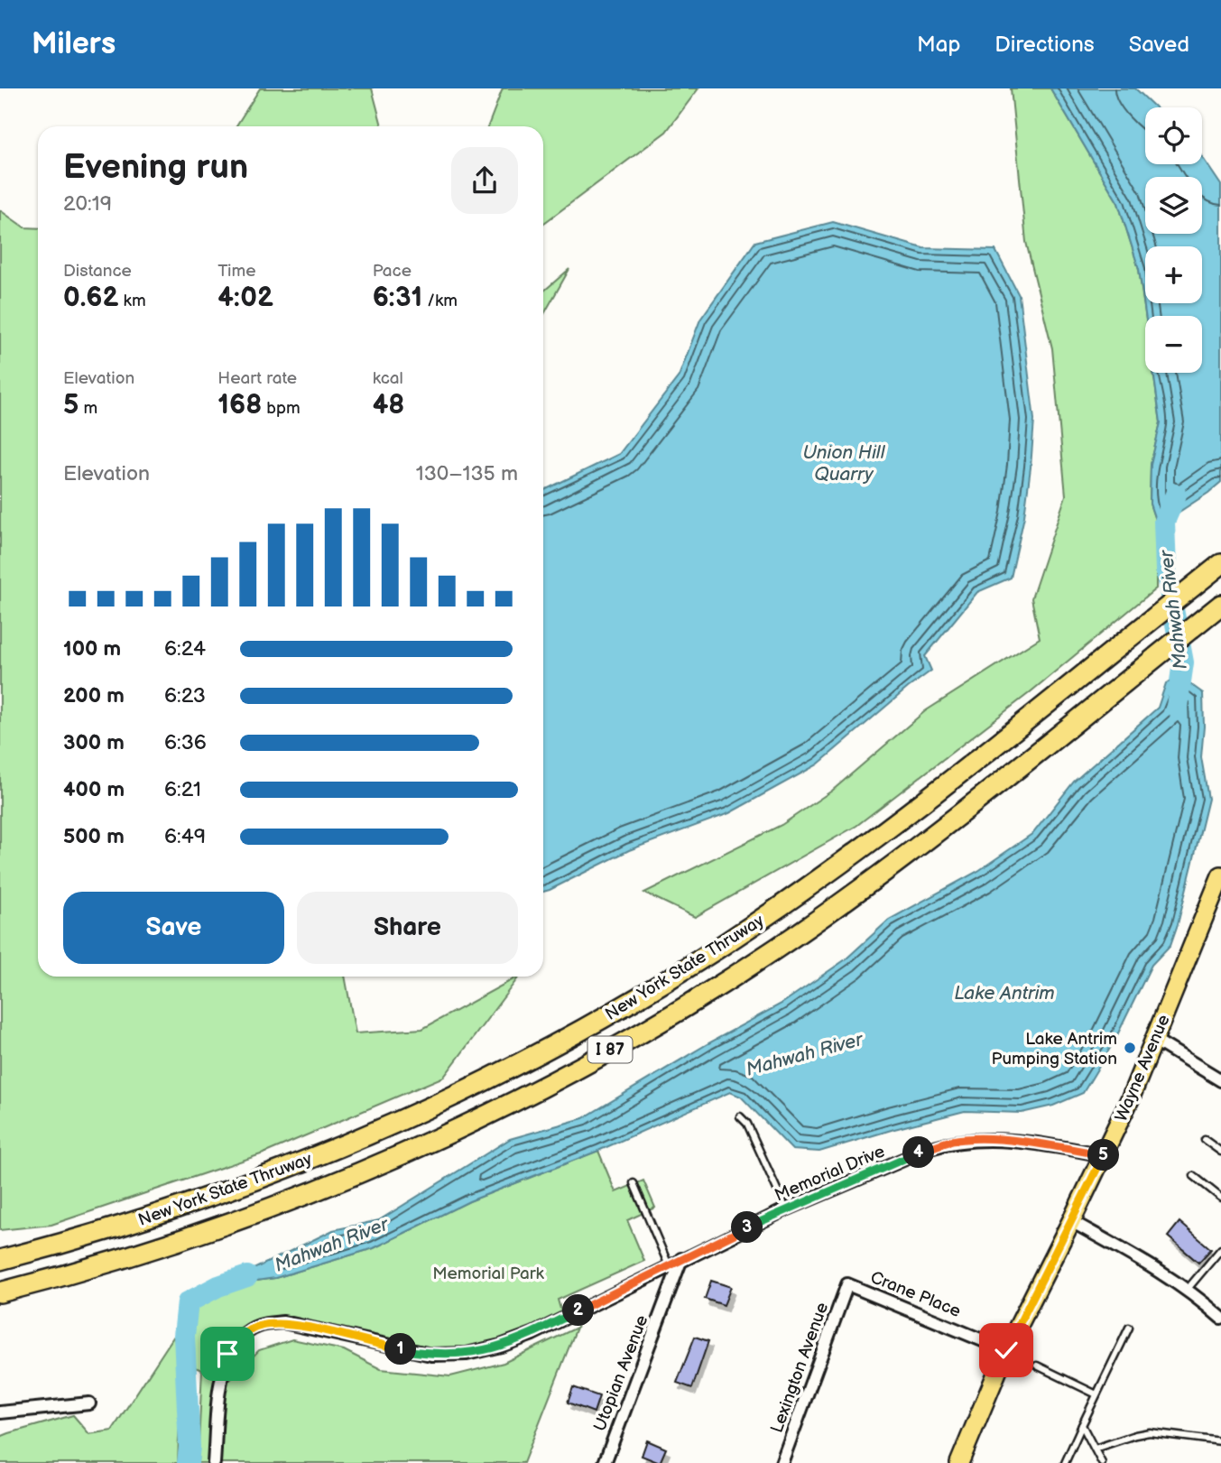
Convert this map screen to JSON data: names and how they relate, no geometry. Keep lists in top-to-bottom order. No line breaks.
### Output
{"streets":{"highway":["New York State Thruway","I 87"],"main road":["Wayne Avenue"],"street":["Memorial Drive","Crane Place","Lexington Avenue","Utopian Avenue"]},"crossings":[["Wayne Avenue","Memorial Drive"],["Wayne Avenue","Crane Place"],["Memorial Drive","Utopian Avenue"],["Crane Place","Lexington Avenue"]],"water":["Union Hill Quarry","Mahwah River","Lake Antrim"],"parks":["Memorial Park"],"places":["Lake Antrim Pumping Station"],"page":{"header":"Milers","nav":["Map","Directions","Saved"],"map_buttons":["+","−"],"heading":["Evening run","20:19"],"stats":[["Distance","0.62 km"],["Time","4:02"],["Pace","6:31 /km"],["Elevation","5 m"],["Heart rate","168 bpm"],["kcal","48"]],"chart":["Elevation","130–135 m"],"list":[{"name":"100 m","note":"6:24"},{"name":"200 m","note":"6:23"},{"name":"300 m","note":"6:36"},{"name":"400 m","note":"6:21"},{"name":"500 m","note":"6:49"}],"buttons":["Save","Share"],"pins":["4","5","3","2","1"]}}
